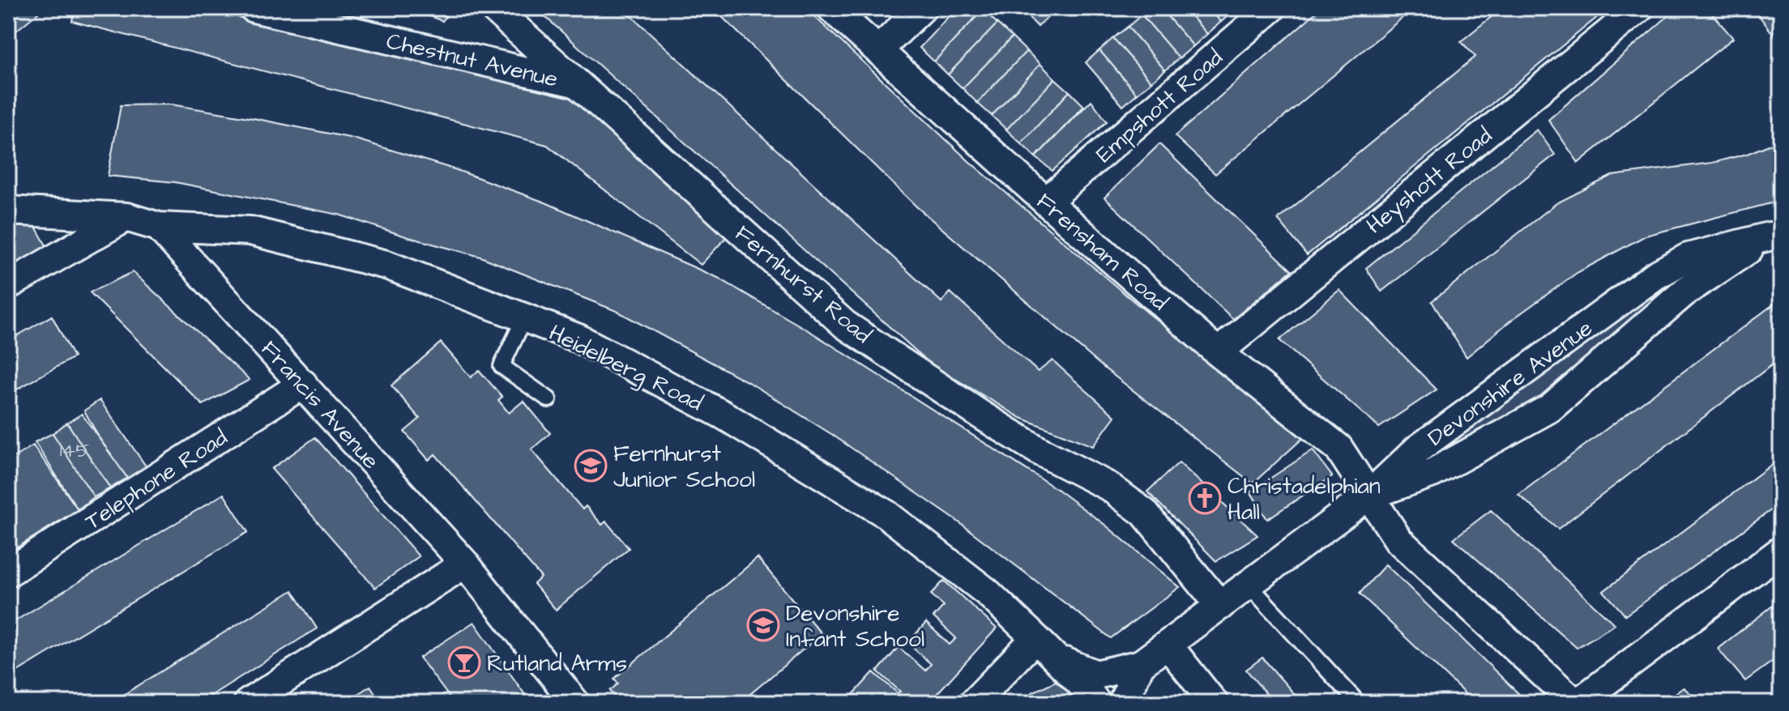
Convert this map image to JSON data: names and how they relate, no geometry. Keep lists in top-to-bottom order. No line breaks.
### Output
{"streets":{"street":["Chestnut Avenue","Empshott Road","Heyshott Road","Frensham Road","Fernhurst Road","Heidelberg Road","Devonshire Avenue","Francis Avenue","Telephone Road"]},"crossings":[["Chestnut Avenue","Fernhurst Road"],["Empshott Road","Frensham Road"],["Heyshott Road","Frensham Road"],["Frensham Road","Devonshire Avenue"],["Fernhurst Road","Devonshire Avenue"],["Heidelberg Road","Francis Avenue"],["Francis Avenue","Telephone Road"]],"places":{"school or university":["Fernhurst Junior School","Devonshire Infant School"],"church":["Christadelphian Hall"],"bar":["Rutland Arms"]},"house_numbers":["145"]}
